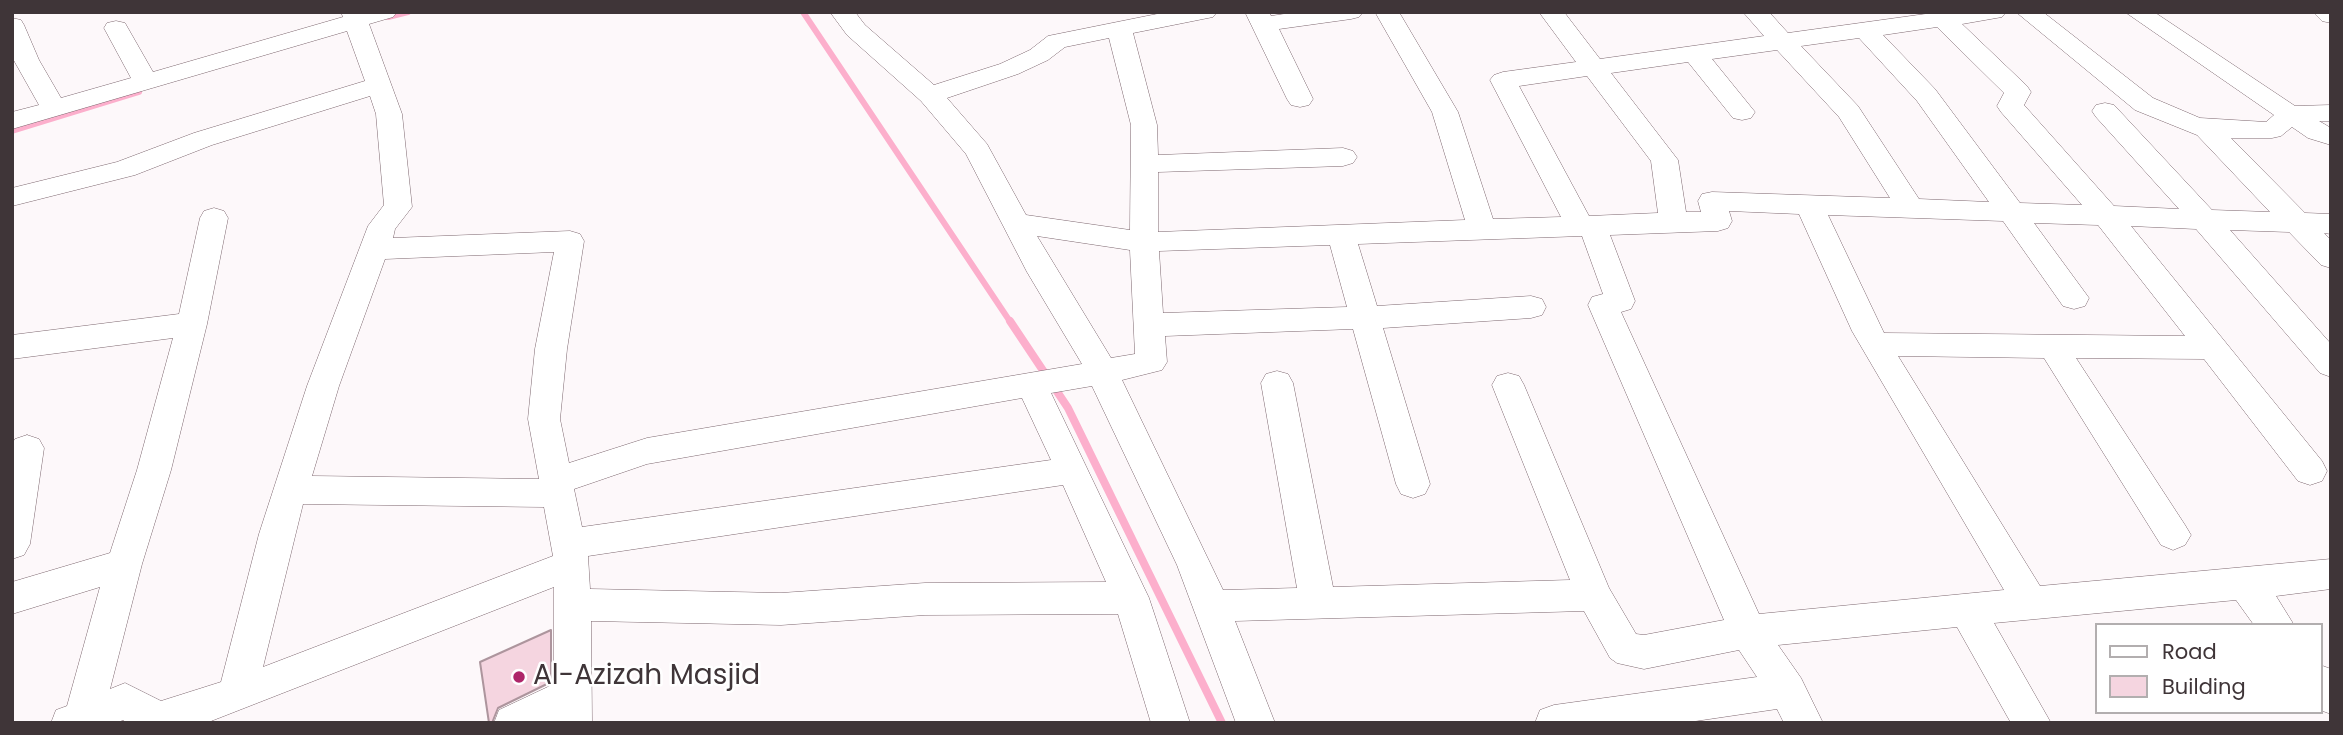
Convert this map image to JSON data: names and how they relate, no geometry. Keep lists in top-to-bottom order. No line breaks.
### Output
{"places":["Al-Azizah Masjid"],"legend":["Road","Building"]}
